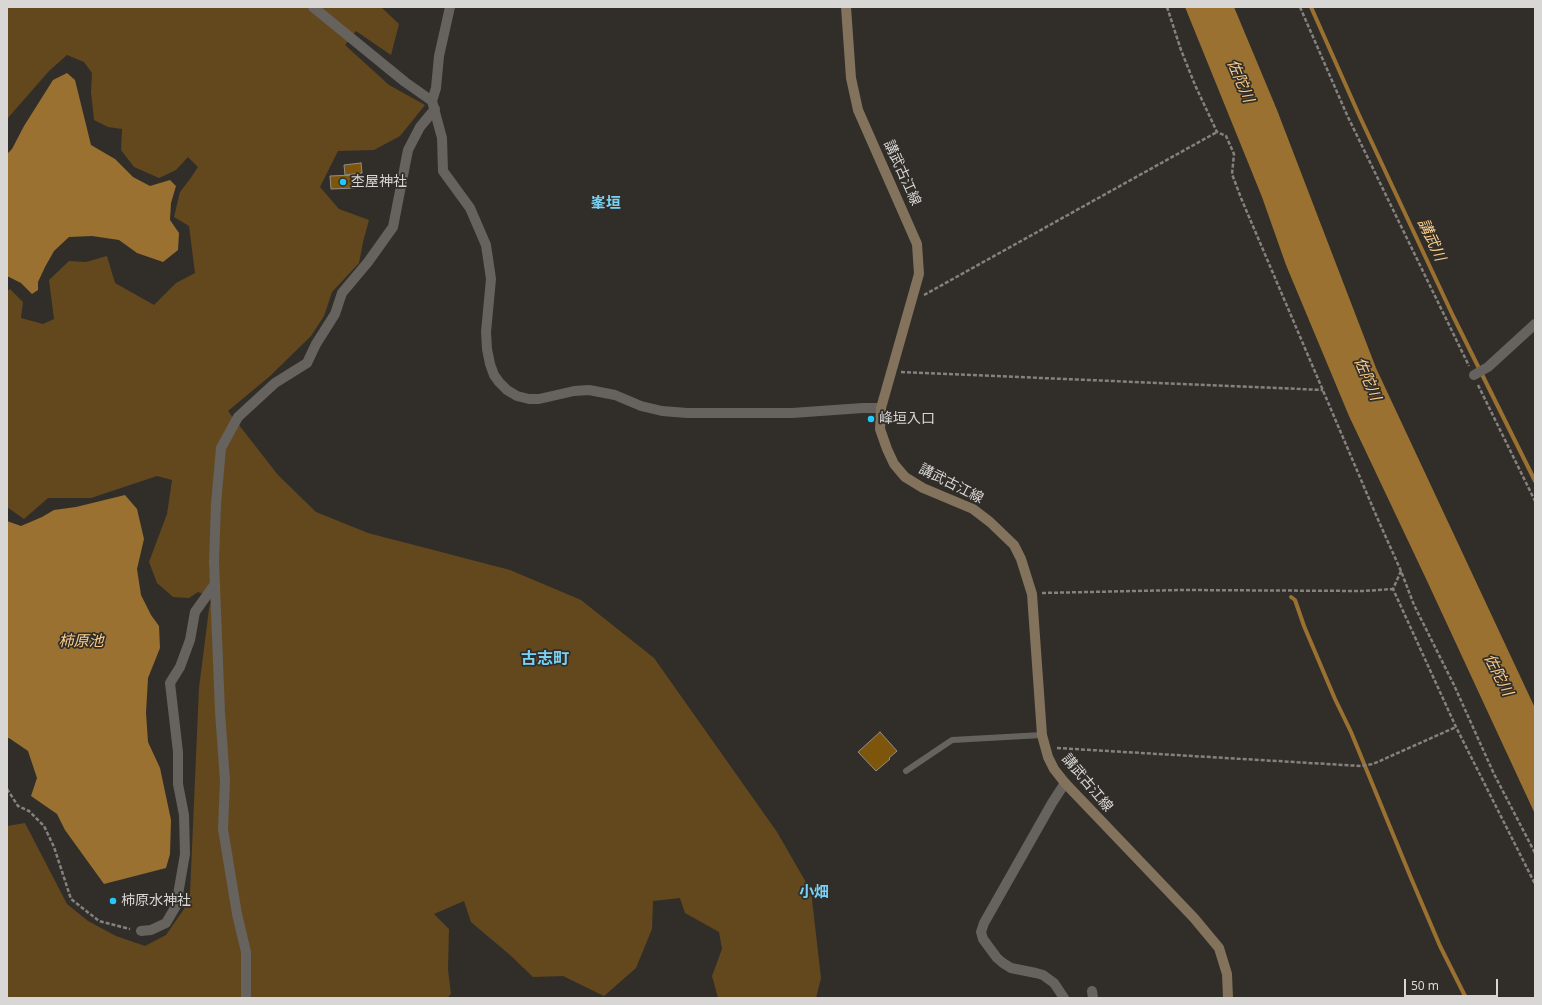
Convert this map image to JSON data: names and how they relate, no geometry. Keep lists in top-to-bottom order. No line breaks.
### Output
{"streets":{"main road":["講武古江線"]},"districts":["峯垣","古志町","小畑"],"water":["佐陀川","講武川","柿原池"],"places":["杢屋神社","峰垣入口","柿原水神社"],"scale_bar":"50 m"}
